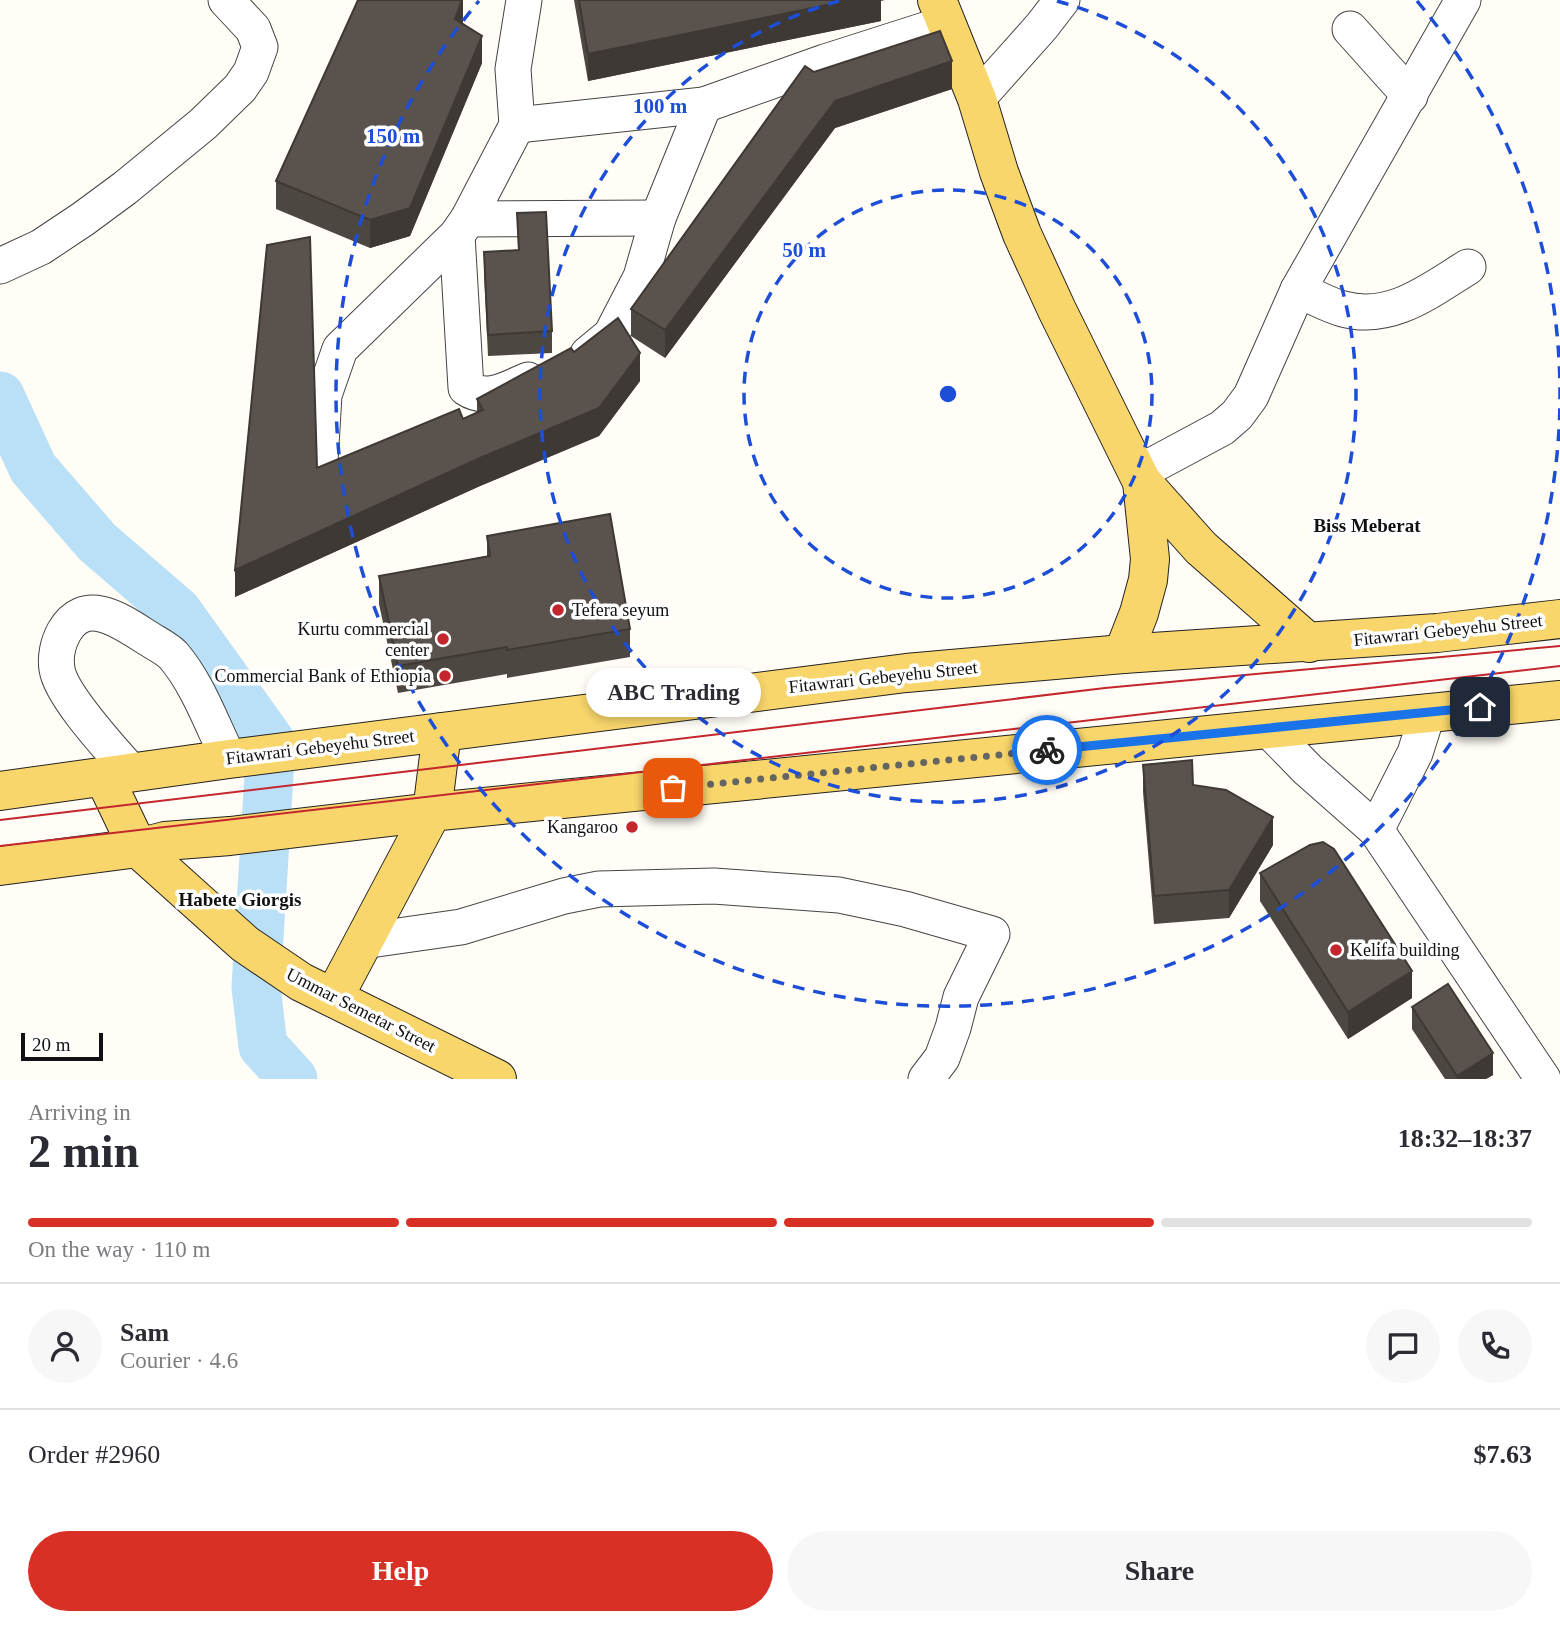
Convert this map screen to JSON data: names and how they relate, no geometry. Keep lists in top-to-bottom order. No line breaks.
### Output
{"streets":{"main road":["Fitawrari Gebeyehu Street","Ummar Semetar Street"]},"districts":["Biss Meberat","Habete Giorgis"],"places":["Tefera seyum","Kurtu commercial center","Commercial Bank of Ethiopia","ABC Trading","Kangaroo","Kelifa building"],"scale_bar":"20 m","page":{"bubble":"ABC Trading","scale":"20 m","heading":["2 min","Arriving in","18:32–18:37"],"panel":["Sam","Courier · 4.6","Order #2960","$7.63"],"bar":"On the way · 110 m","buttons":["Help","Share"]},"rings":["100 m","150 m","50 m"]}
